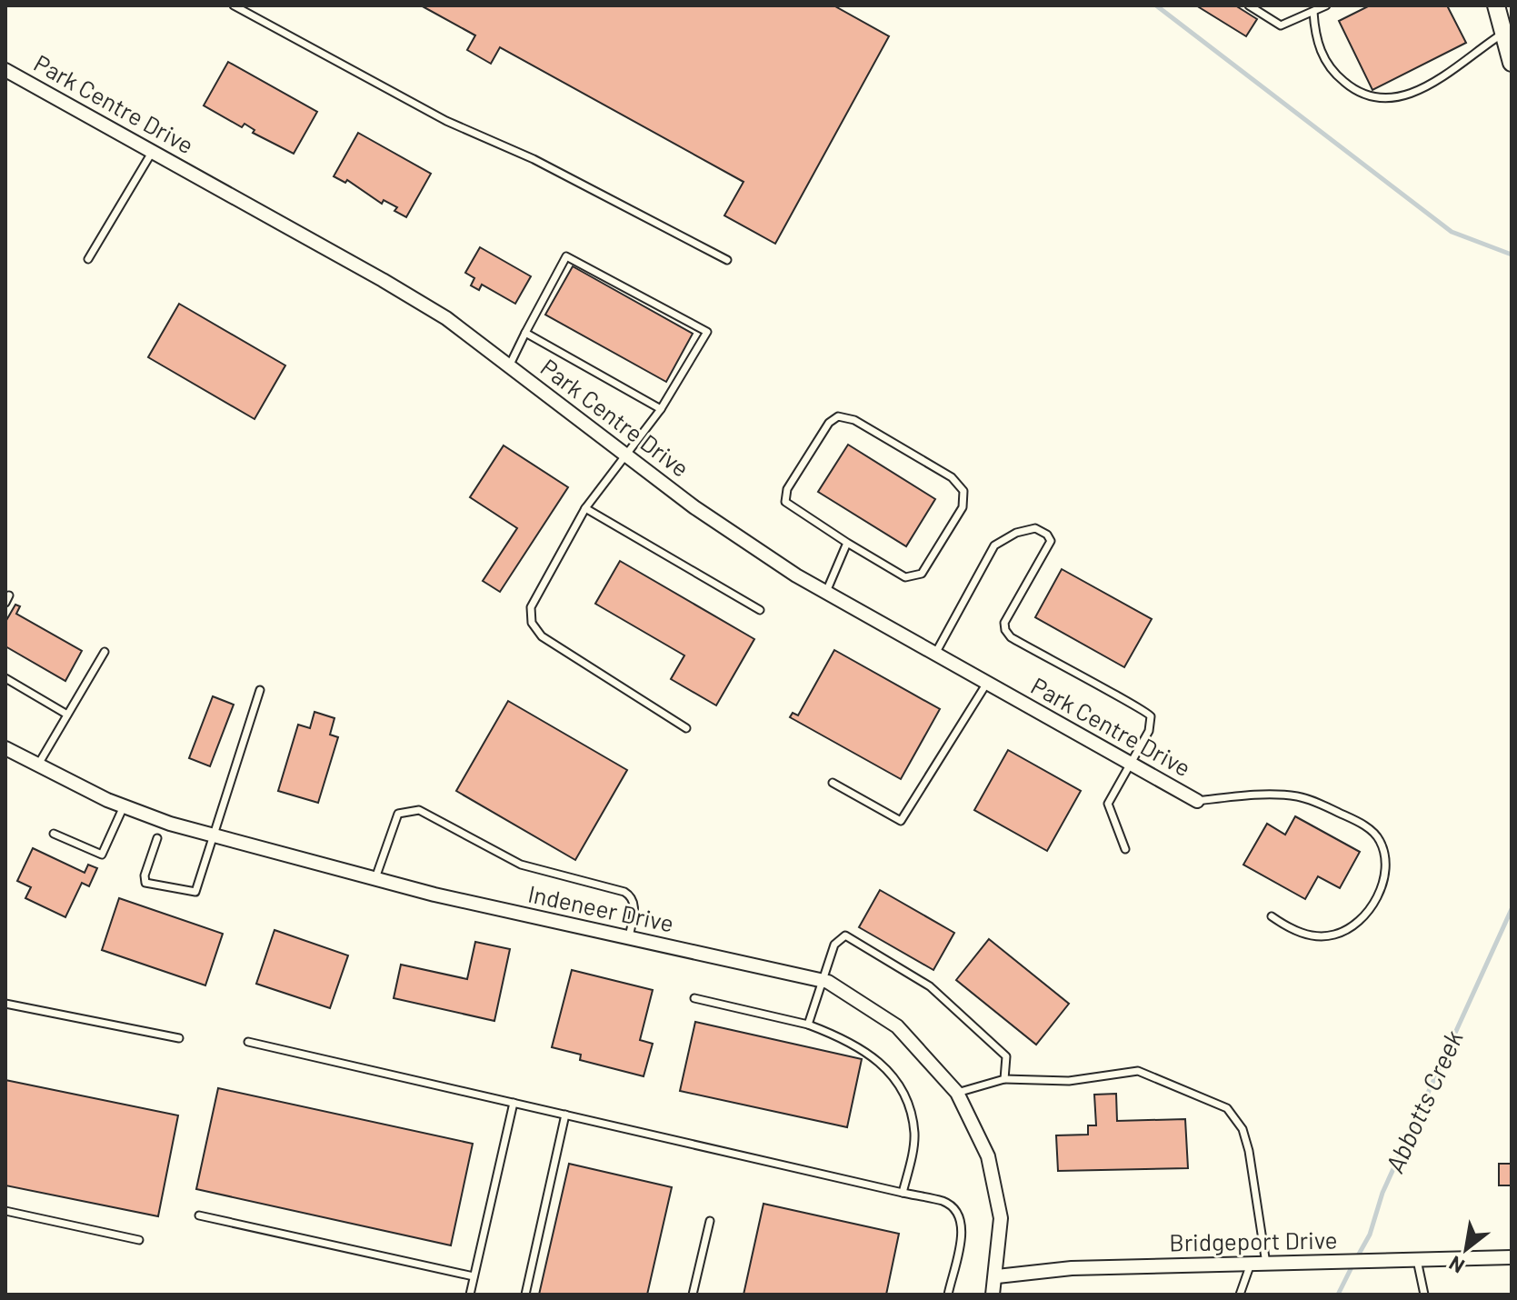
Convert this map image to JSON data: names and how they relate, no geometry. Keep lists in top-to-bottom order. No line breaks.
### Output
{"streets":{"street":["Park Centre Drive","Indeneer Drive","Bridgeport Drive"]},"crossings":[["Indeneer Drive","Bridgeport Drive"]],"water":["Abbotts Creek"],"north":"bottom left"}
